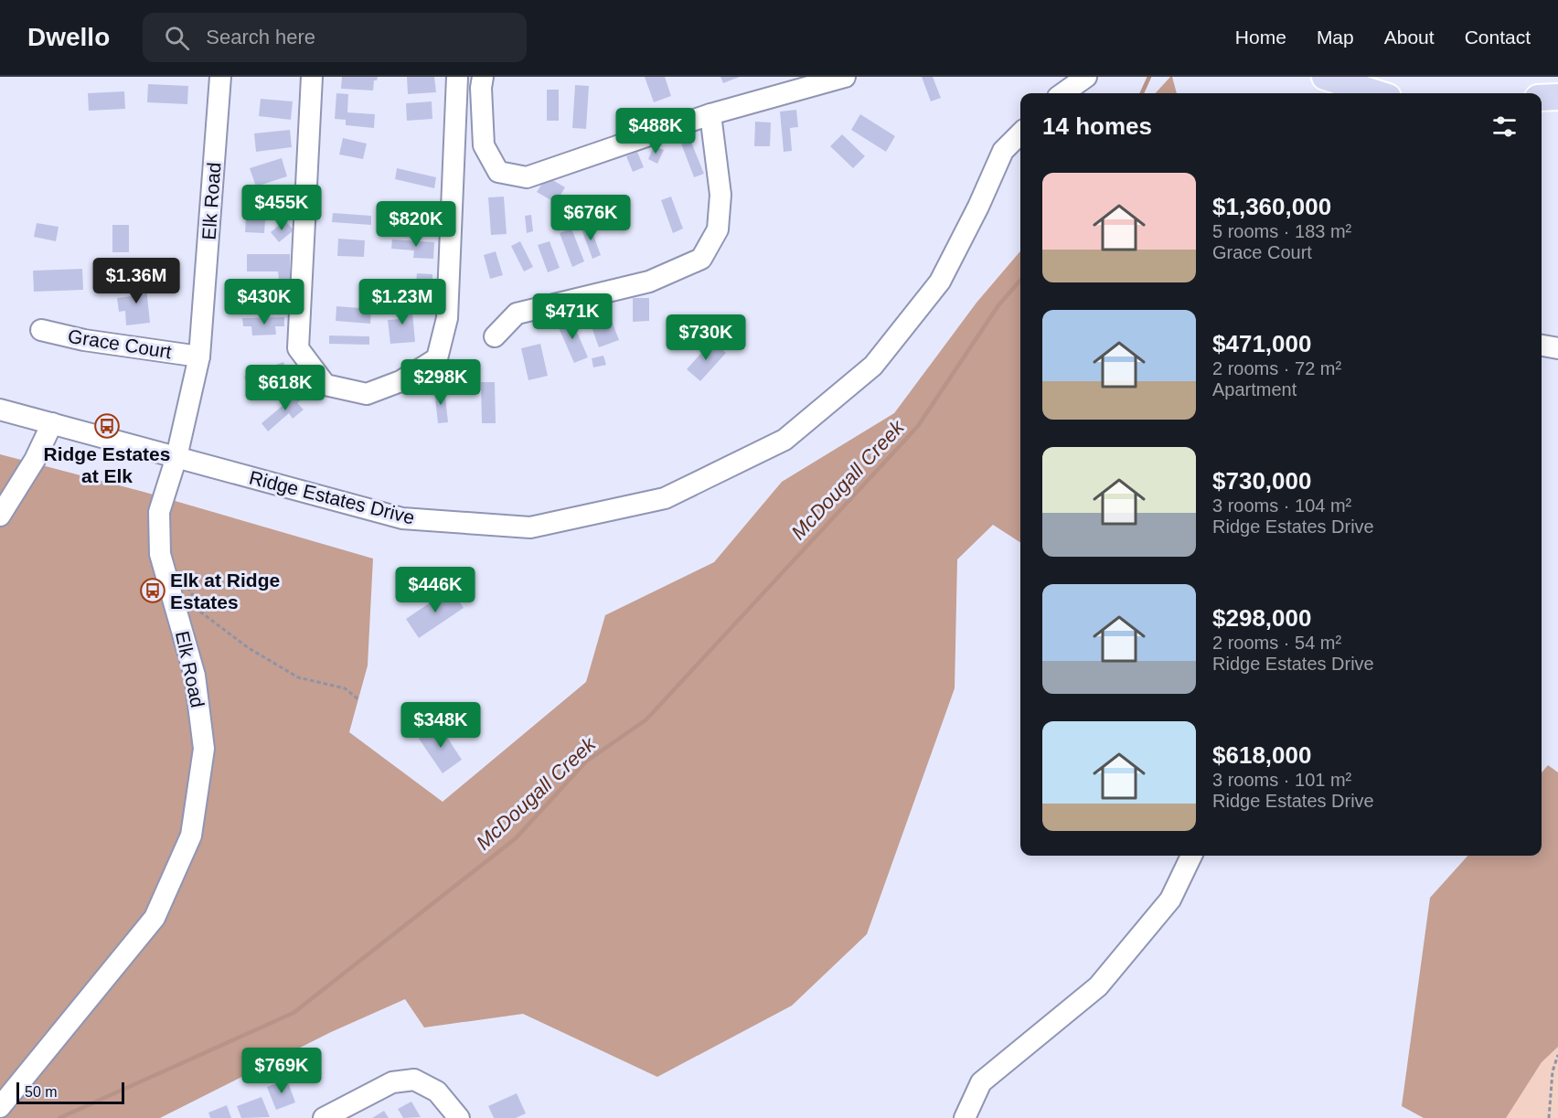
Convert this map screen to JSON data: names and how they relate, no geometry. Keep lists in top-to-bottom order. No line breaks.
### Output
{"streets":{"street":["Elk Road","Grace Court","Ridge Estates Drive"]},"crossings":[["Elk Road","Grace Court"],["Elk Road","Ridge Estates Drive"]],"water":["McDougall Creek"],"places":{"bus stop":["Ridge Estates at Elk","Elk at Ridge Estates"]},"scale_bar":"50 m","page":{"header":"Dwello","search":"Search here","nav":["Home","Map","About","Contact"],"heading":"14 homes","price":["$488K","$455K","$676K","$820K","$1.36M","$430K","$1.23M","$471K","$730K","$298K","$618K","$446K","$348K","$769K"],"list":[{"name":"$1,360,000","note":"5 rooms · 183 m² · Grace Court"},{"name":"$471,000","note":"2 rooms · 72 m² · Apartment"},{"name":"$730,000","note":"3 rooms · 104 m² · Ridge Estates Drive"},{"name":"$298,000","note":"2 rooms · 54 m² · Ridge Estates Drive"},{"name":"$618,000","note":"3 rooms · 101 m² · Ridge Estates Drive"}],"scale":"50 m"}}
